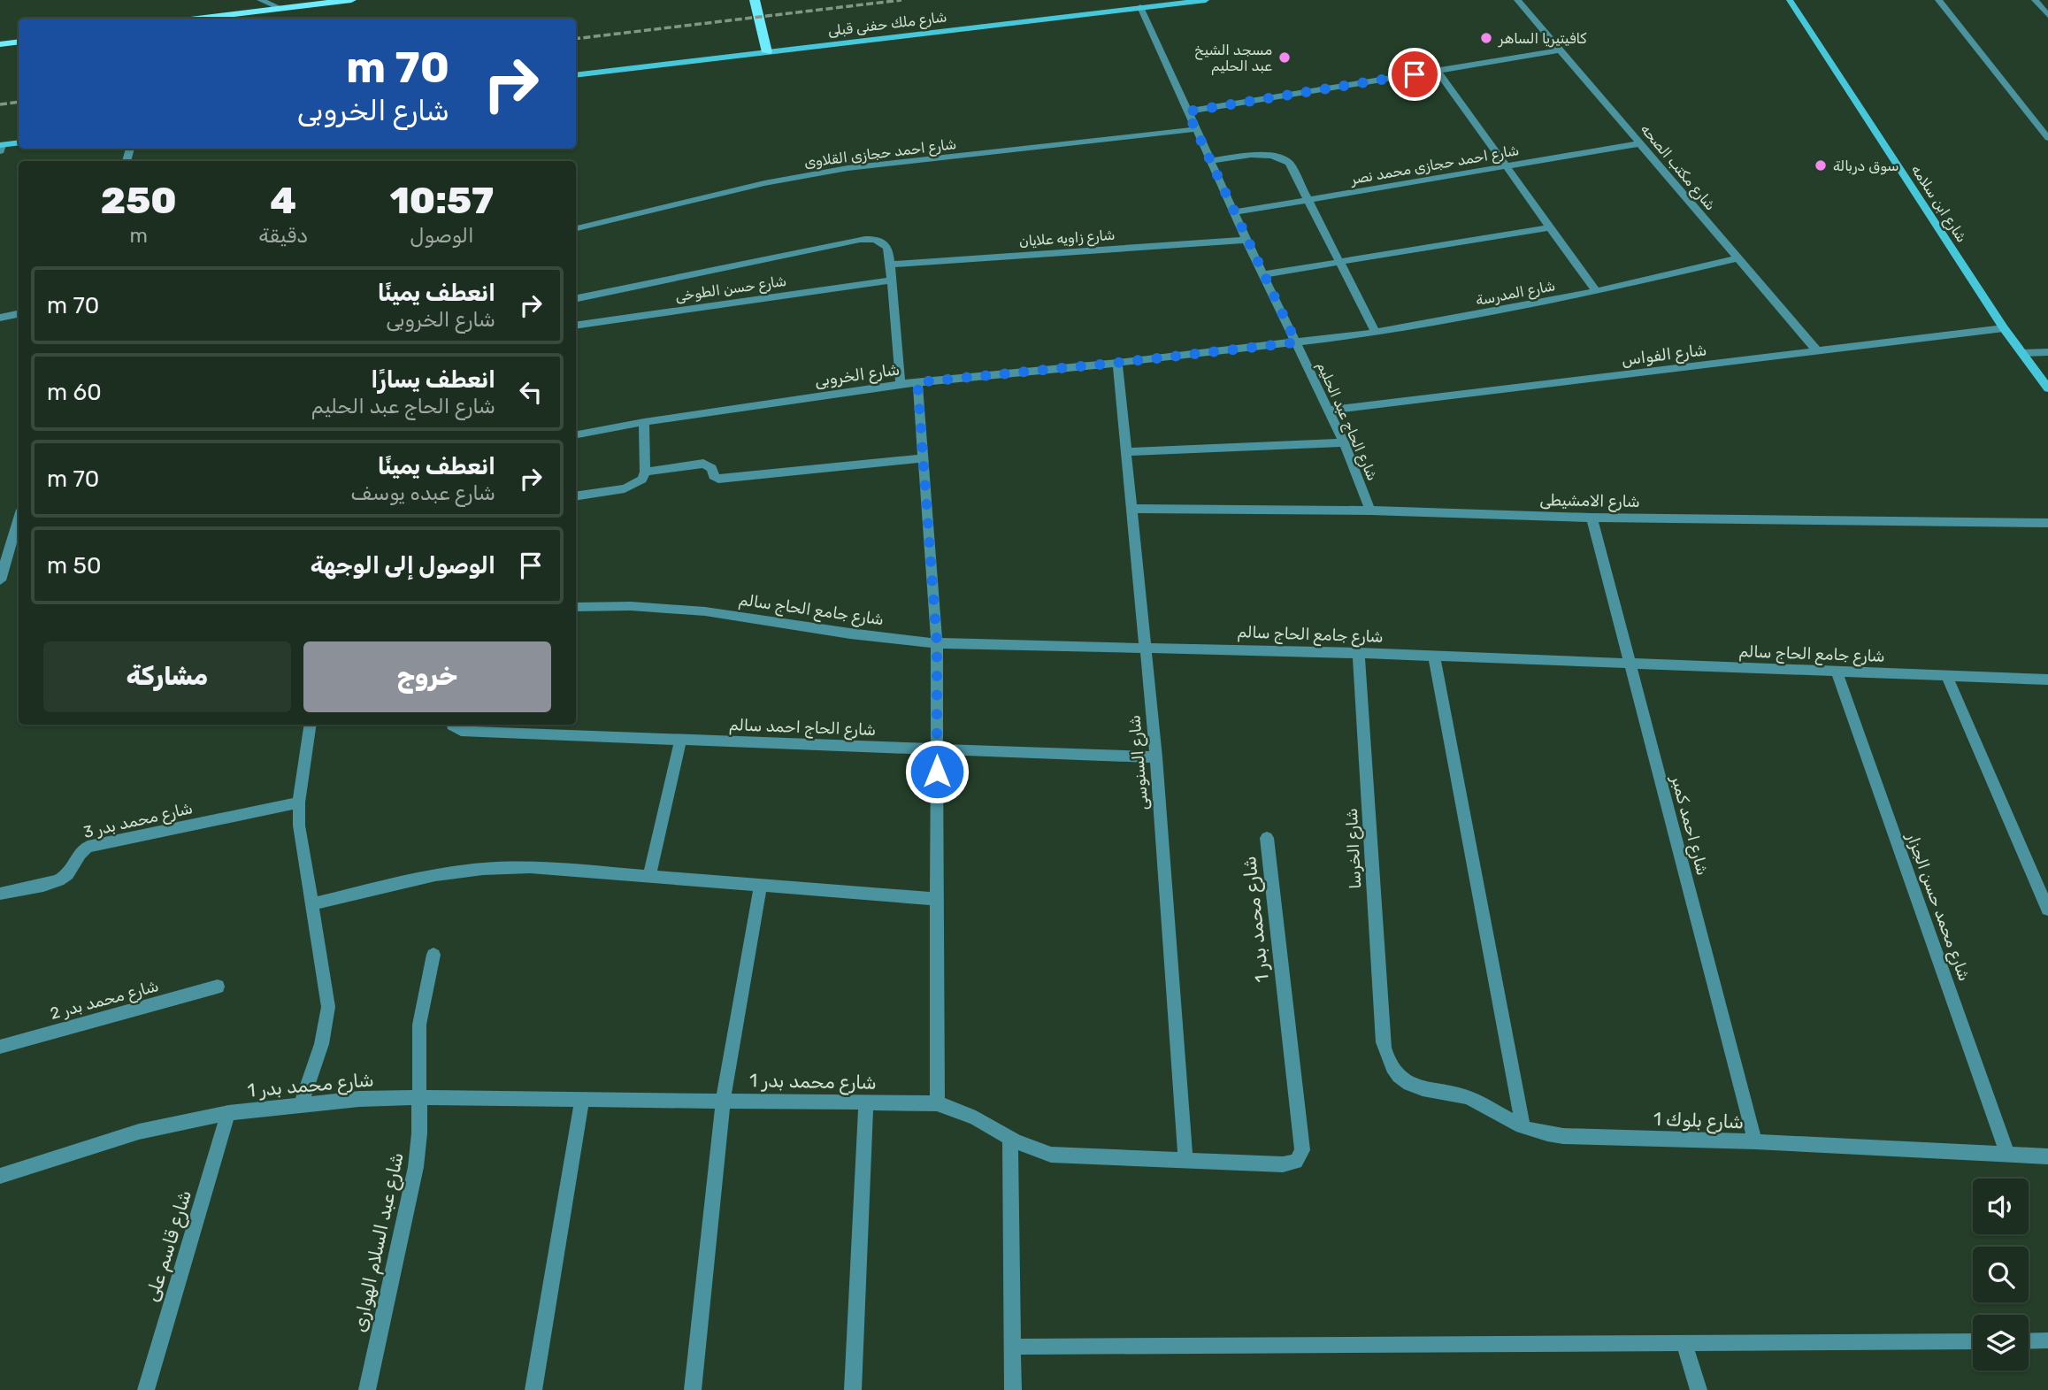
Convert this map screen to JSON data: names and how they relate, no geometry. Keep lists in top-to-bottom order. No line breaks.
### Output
{"streets":{"street":["شارع ملك حفنى قبلى","شارع احمد حجازى القلاوى","شارع احمد حجازى محمد نصر","شارع مكتب الصحه","شارع ابن سلامه","شارع زاويه علايان","شارع حسن الطوخى","شارع المدرسة","شارع الفواس","شارع الخروبى","شارع الحاج عبد الحليم","شارع الامشيطى","شارع جامع الحاج سالم","شارع الحاج احمد سالم","شارع السنوسى","شارع محمد بدر 3","شارع احمد كمبر","شارع الخرسا","شارع محمد حسن الجزار","شارع محمد بدر 1","شارع محمد بدر 2","شارع بلوك 1","شارع عبد السلام الهوارى","شارع قاسم على"]},"crossings":[["شارع ملك حفنى قبلى","شارع الحاج عبد الحليم"],["شارع احمد حجازى القلاوى","شارع الحاج عبد الحليم"],["شارع احمد حجازى محمد نصر","شارع مكتب الصحه"],["شارع احمد حجازى محمد نصر","شارع الحاج عبد الحليم"],["شارع مكتب الصحه","شارع المدرسة"],["شارع مكتب الصحه","شارع الفواس"],["شارع ابن سلامه","شارع الفواس"],["شارع زاويه علايان","شارع الحاج عبد الحليم"],["شارع المدرسة","شارع الخروبى"],["شارع المدرسة","شارع الحاج عبد الحليم"],["شارع الفواس","شارع الحاج عبد الحليم"],["شارع الخروبى","شارع الحاج عبد الحليم"],["شارع الخروبى","شارع السنوسى"],["شارع الحاج عبد الحليم","شارع الامشيطى"],["شارع الامشيطى","شارع السنوسى"],["شارع الامشيطى","شارع احمد كمبر"],["شارع جامع الحاج سالم","شارع السنوسى"],["شارع جامع الحاج سالم","شارع احمد كمبر"],["شارع جامع الحاج سالم","شارع الخرسا"],["شارع جامع الحاج سالم","شارع محمد حسن الجزار"],["شارع الحاج احمد سالم","شارع السنوسى"],["شارع السنوسى","شارع محمد بدر 1"],["شارع احمد كمبر","شارع بلوك 1"],["شارع الخرسا","شارع بلوك 1"],["شارع محمد حسن الجزار","شارع بلوك 1"],["شارع محمد بدر 1","شارع عبد السلام الهوارى"],["شارع محمد بدر 1","شارع قاسم على"]],"places":["كافيتيريا الساهر","مسجد الشيخ عبد الحليم","سوق دربالة"],"page":{"turn":["70 m","شارع الخروبى"],"eta":["10:57","الوصول","4","دقيقة","250","m"],"list":[{"name":"انعطف يمينًا","note":"شارع الخروبى","value":"70 m"},{"name":"انعطف يسارًا","note":"شارع الحاج عبد الحليم","value":"60 m"},{"name":"انعطف يمينًا","note":"شارع عبده يوسف","value":"70 m"},{"name":"الوصول إلى الوجهة","value":"50 m"}],"buttons":["خروج","مشاركة"]}}
